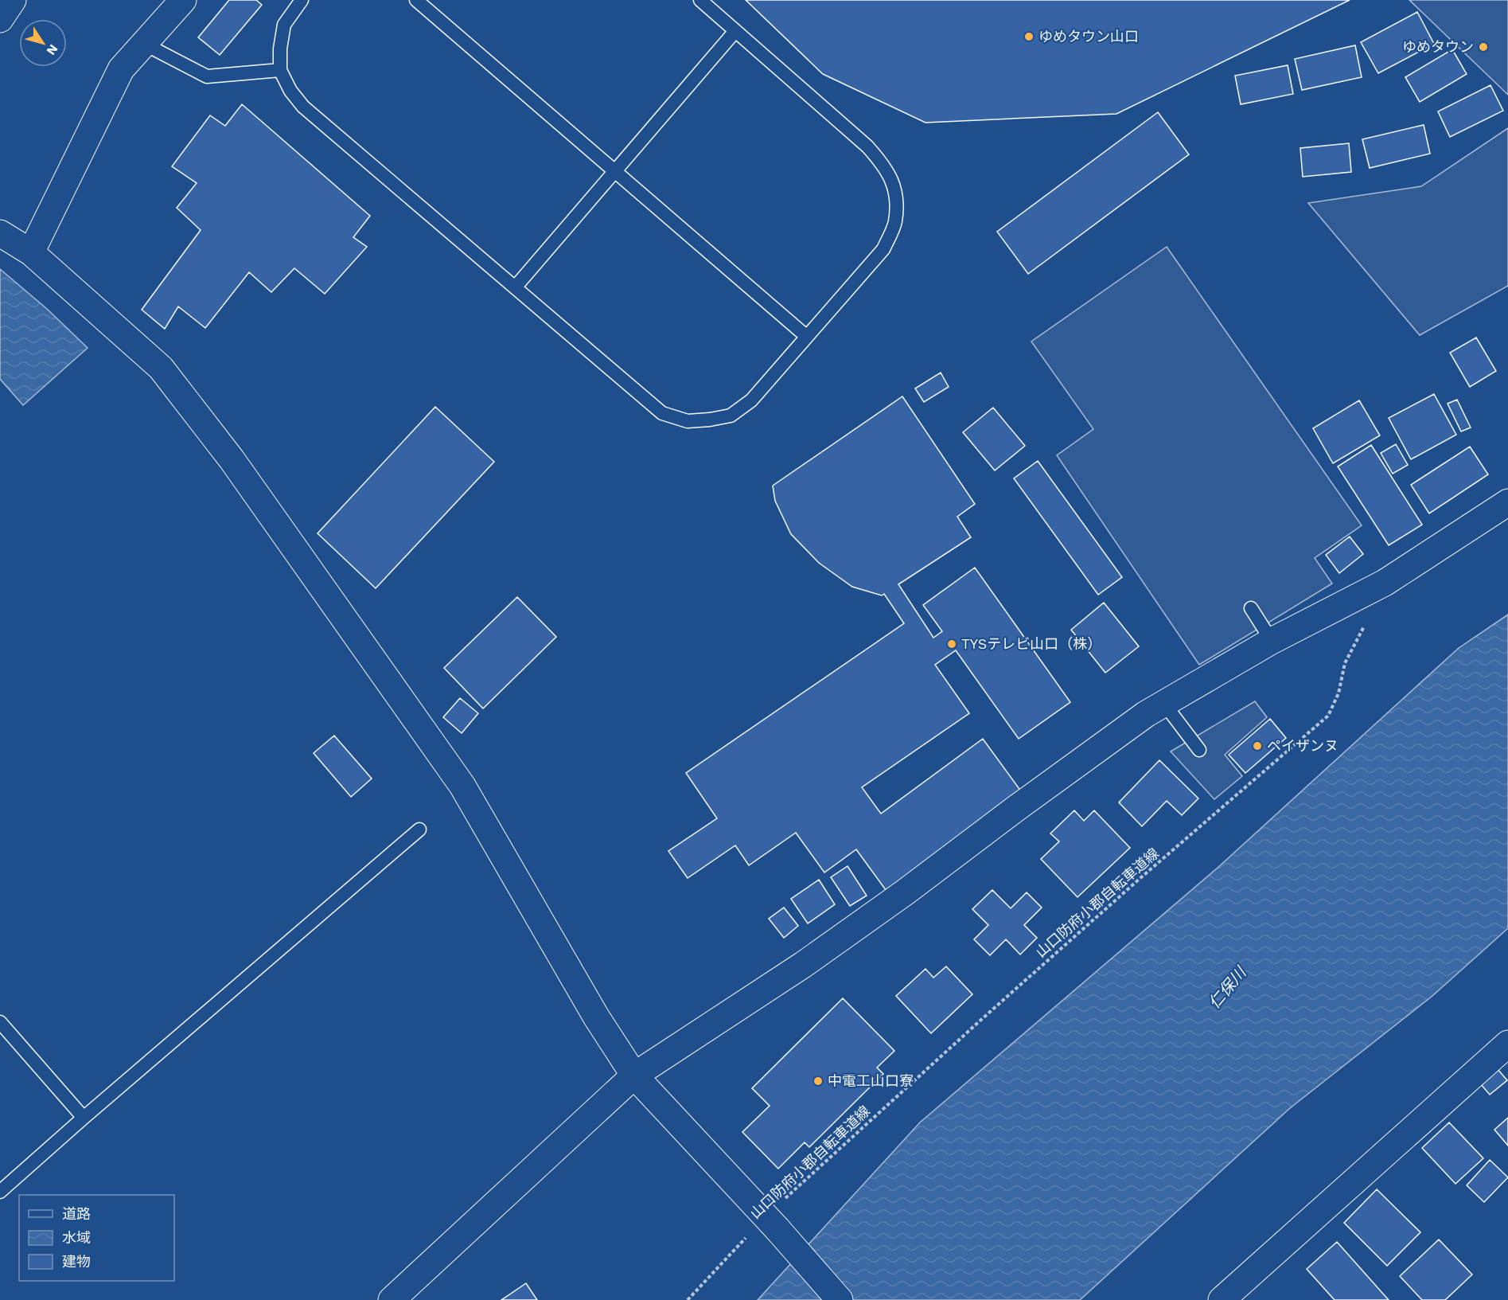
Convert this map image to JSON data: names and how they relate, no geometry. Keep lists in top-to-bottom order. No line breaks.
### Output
{"streets":{"path":["山口防府小郡自転車道線"]},"water":["仁保川"],"places":["ゆめタウン山口","ゆめタウン","TYSテレビ山口（株）","ペイザンヌ","中電工山口寮"],"legend":["道路","水域","建物"],"north":"bottom right"}
